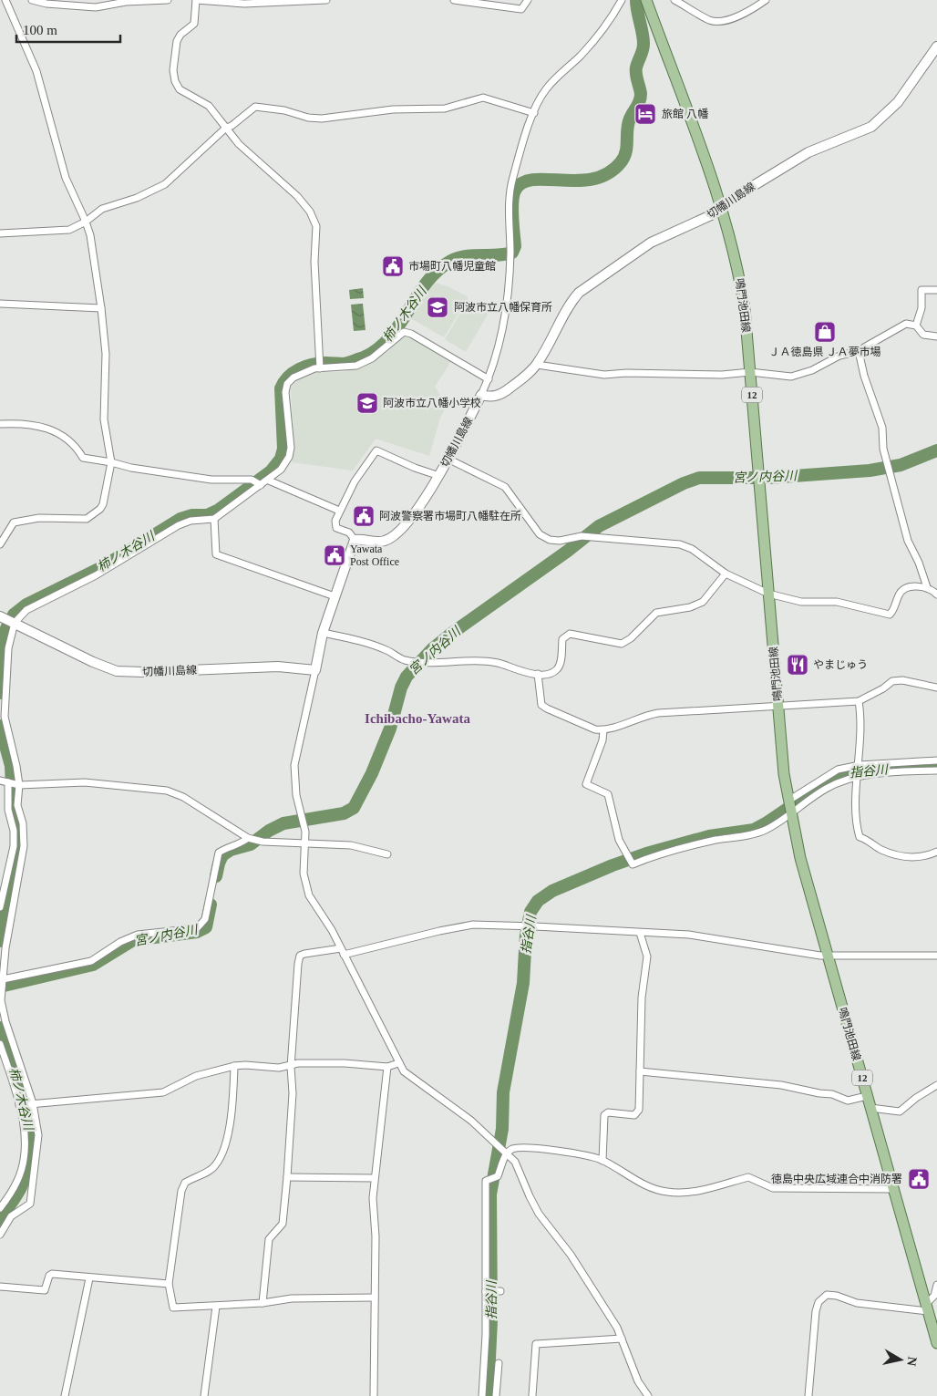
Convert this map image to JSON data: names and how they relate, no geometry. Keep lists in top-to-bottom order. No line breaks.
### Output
{"streets":{"main road":["切幡川島線","鳴門池田線","12"]},"crossings":[["切幡川島線","鳴門池田線"]],"districts":["Ichibacho-Yawata"],"water":["柿ノ木谷川","宮ノ内谷川","指谷川"],"places":{"hotel":["旅館 八幡"],"public building":["市場町八幡児童館","阿波警察署市場町八幡駐在所","Yawata Post Office","徳島中央広域連合中消防署"],"school or university":["阿波市立八幡保育所","阿波市立八幡小学校"],"shop":["ＪＡ徳島県 ＪＡ夢市場"],"restaurant":["やまじゅう"]},"scale_bar":"100 m","north":"right"}
